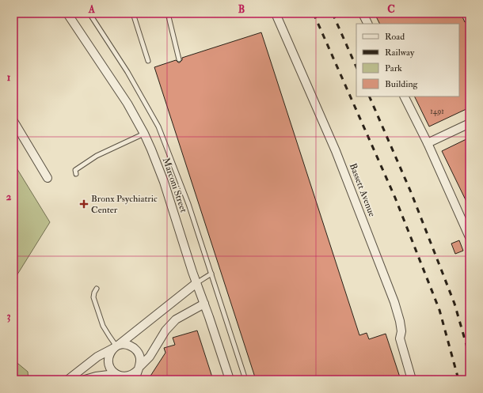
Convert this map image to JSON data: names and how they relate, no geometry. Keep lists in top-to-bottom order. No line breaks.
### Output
{"streets":{"street":["Marconi Street","Bassett Avenue"]},"places":{"health":["Bronx Psychiatric Center"]},"house_numbers":["1491"],"legend":["Road","Railway","Park","Building"],"grid":{"columns":["A","B","C"],"rows":["1","2","3"]}}
